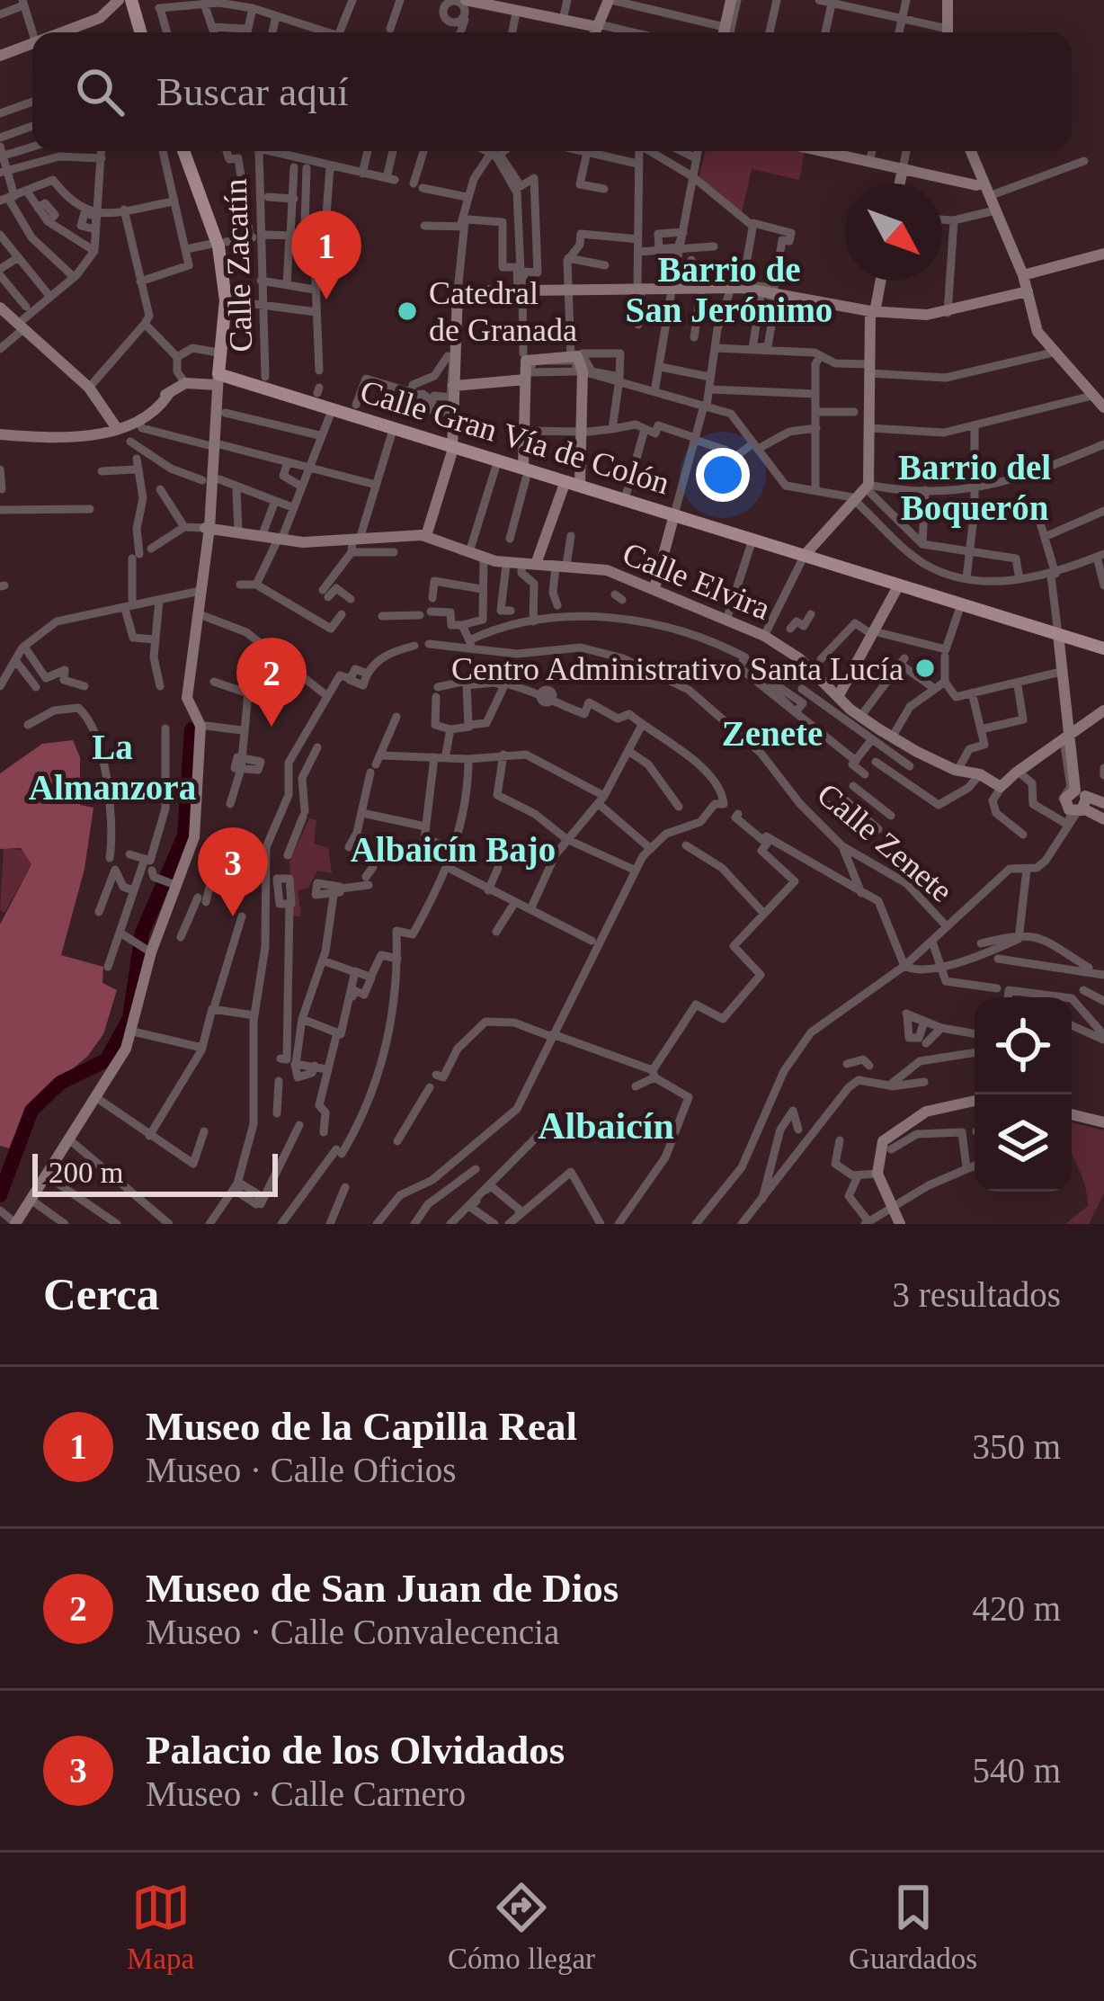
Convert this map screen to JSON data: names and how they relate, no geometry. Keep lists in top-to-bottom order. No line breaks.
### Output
{"streets":{"main road":["Calle Gran Vía de Colón","Calle Elvira"],"street":["Calle Zacatín","Calle Zenete"]},"districts":["Barrio de San Jerónimo","Barrio del Boquerón","Zenete","La Almanzora","Albaicín Bajo","Albaicín"],"places":["Catedral de Granada","Centro Administrativo Santa Lucía"],"scale_bar":"200 m","north":"bottom right","page":{"search":"Buscar aquí","pins":["1","2","3"],"scale":"200 m","heading":["Cerca","3 resultados"],"list":[{"mark":"1","name":"Museo de la Capilla Real","note":"Museo · Calle Oficios","value":"350 m"},{"mark":"2","name":"Museo de San Juan de Dios","note":"Museo · Calle Convalecencia","value":"420 m"},{"mark":"3","name":"Palacio de los Olvidados","note":"Museo · Calle Carnero","value":"540 m"}],"nav":["Mapa","Cómo llegar","Guardados"]}}
